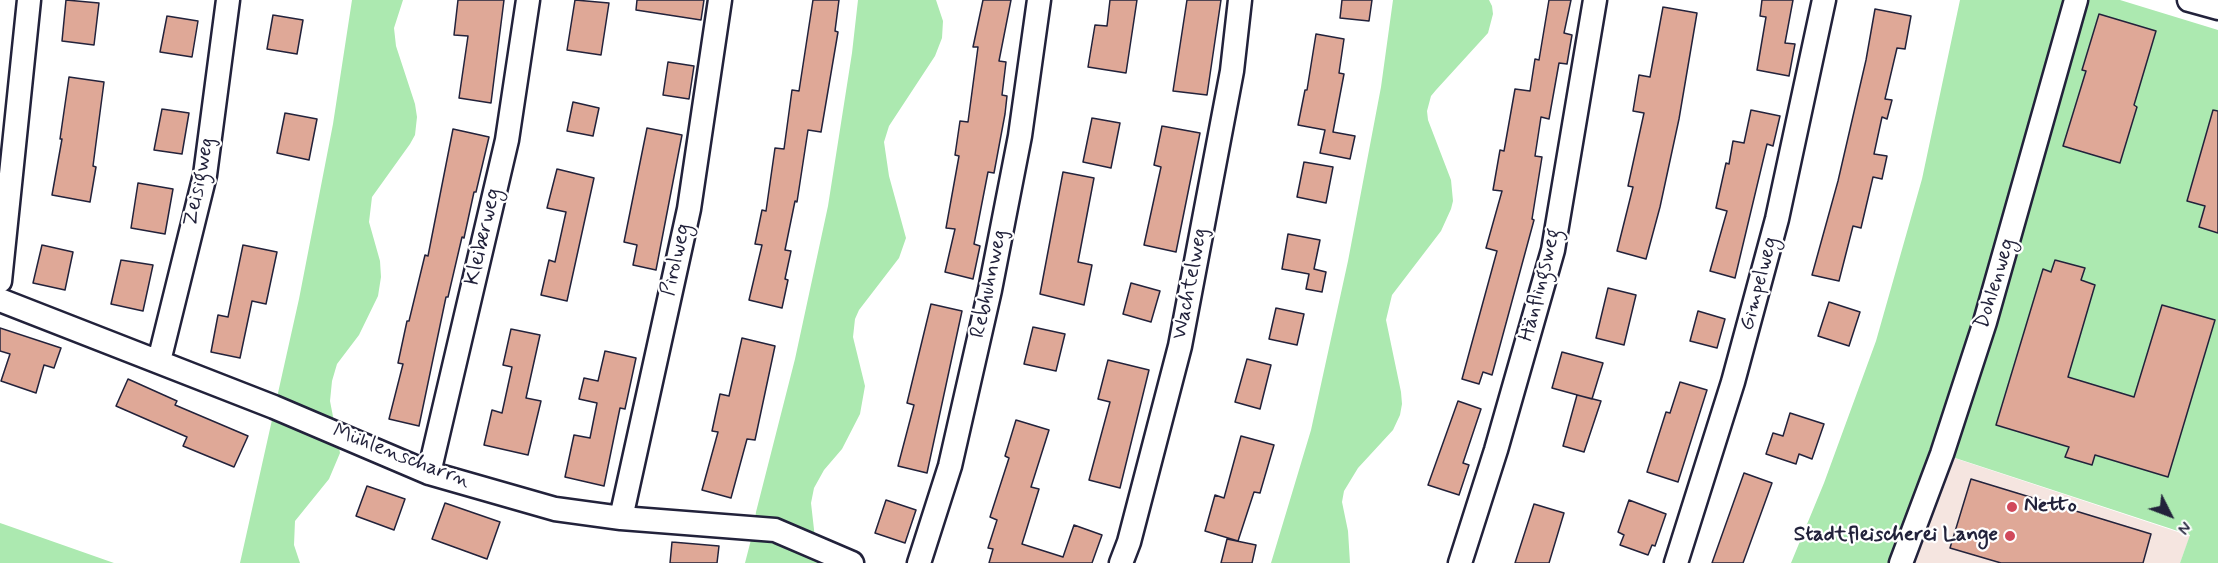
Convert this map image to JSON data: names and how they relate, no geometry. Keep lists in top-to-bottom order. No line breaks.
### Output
{"streets":{"street":["Zeisigweg","Kleiberweg","Pirolweg","Rebhuhnweg","Wachtelweg","Gimpelweg","Dohlenweg","Hänflingsweg","Mühlenscharrn"]},"crossings":[["Zeisigweg","Mühlenscharrn"],["Kleiberweg","Mühlenscharrn"],["Pirolweg","Mühlenscharrn"]],"places":["Netto","Stadtfleischerei Lange"],"north":"bottom right"}
